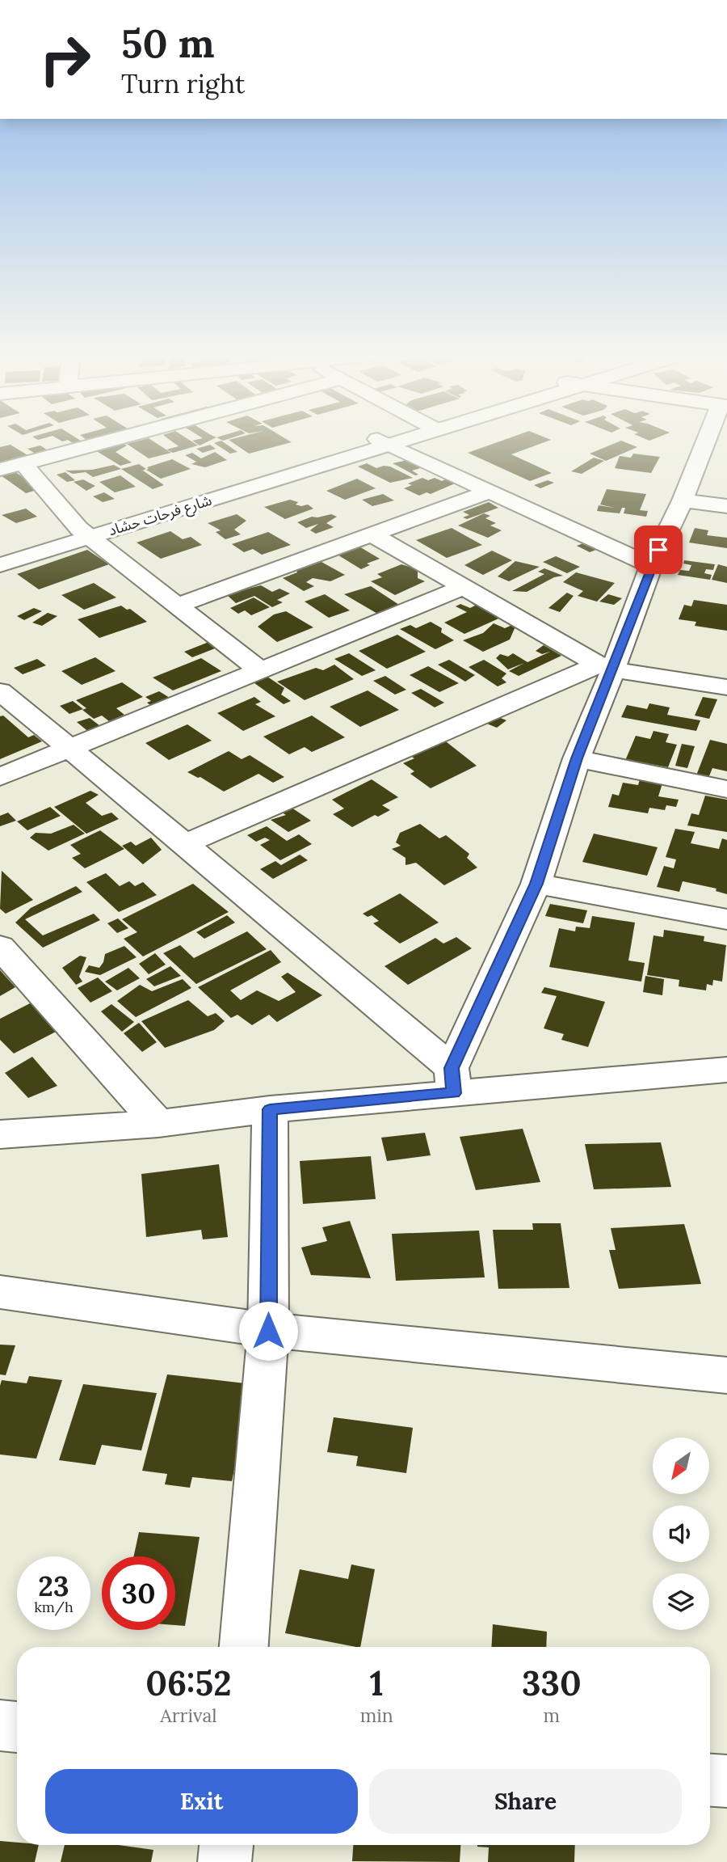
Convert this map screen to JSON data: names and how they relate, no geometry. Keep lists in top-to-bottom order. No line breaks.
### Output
{"streets":{"street":["شارع فرحات حشاد"]},"north":"bottom left","page":{"turn":["50 m","Turn right"],"speed":"23 km/h","limit":"30","eta":["06:52","Arrival","1","min","330","m"],"buttons":["Exit","Share"]}}
